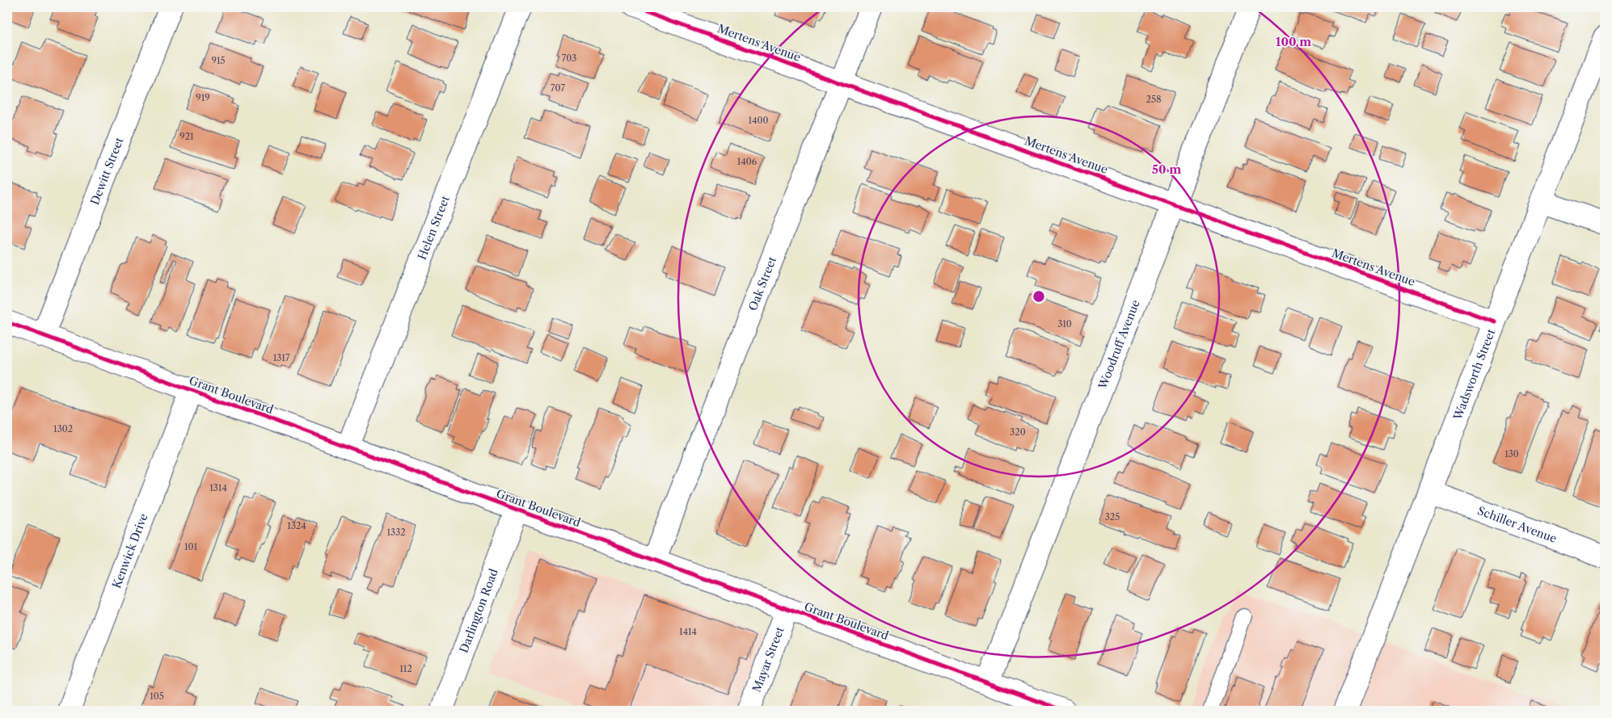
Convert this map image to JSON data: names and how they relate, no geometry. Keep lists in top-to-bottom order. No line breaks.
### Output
{"streets":{"street":["Mertens Avenue","Dewitt Street","Helen Street","Oak Street","Woodruff Avenue","Wadsworth Street","Grant Boulevard","Schiller Avenue","Kenwick Drive","Darlington Road","Mayar Street"]},"crossings":[["Mertens Avenue","Oak Street"],["Mertens Avenue","Woodruff Avenue"],["Mertens Avenue","Wadsworth Street"],["Dewitt Street","Grant Boulevard"],["Helen Street","Grant Boulevard"],["Oak Street","Grant Boulevard"],["Woodruff Avenue","Grant Boulevard"],["Wadsworth Street","Schiller Avenue"],["Grant Boulevard","Kenwick Drive"],["Grant Boulevard","Darlington Road"],["Grant Boulevard","Mayar Street"]],"house_numbers":["703","915","707","919","258","1400","921","1406","310","1317","1302","320","130","1314","325","1324","1332","101","1414","112","105"],"rings":["100 m","50 m"]}
